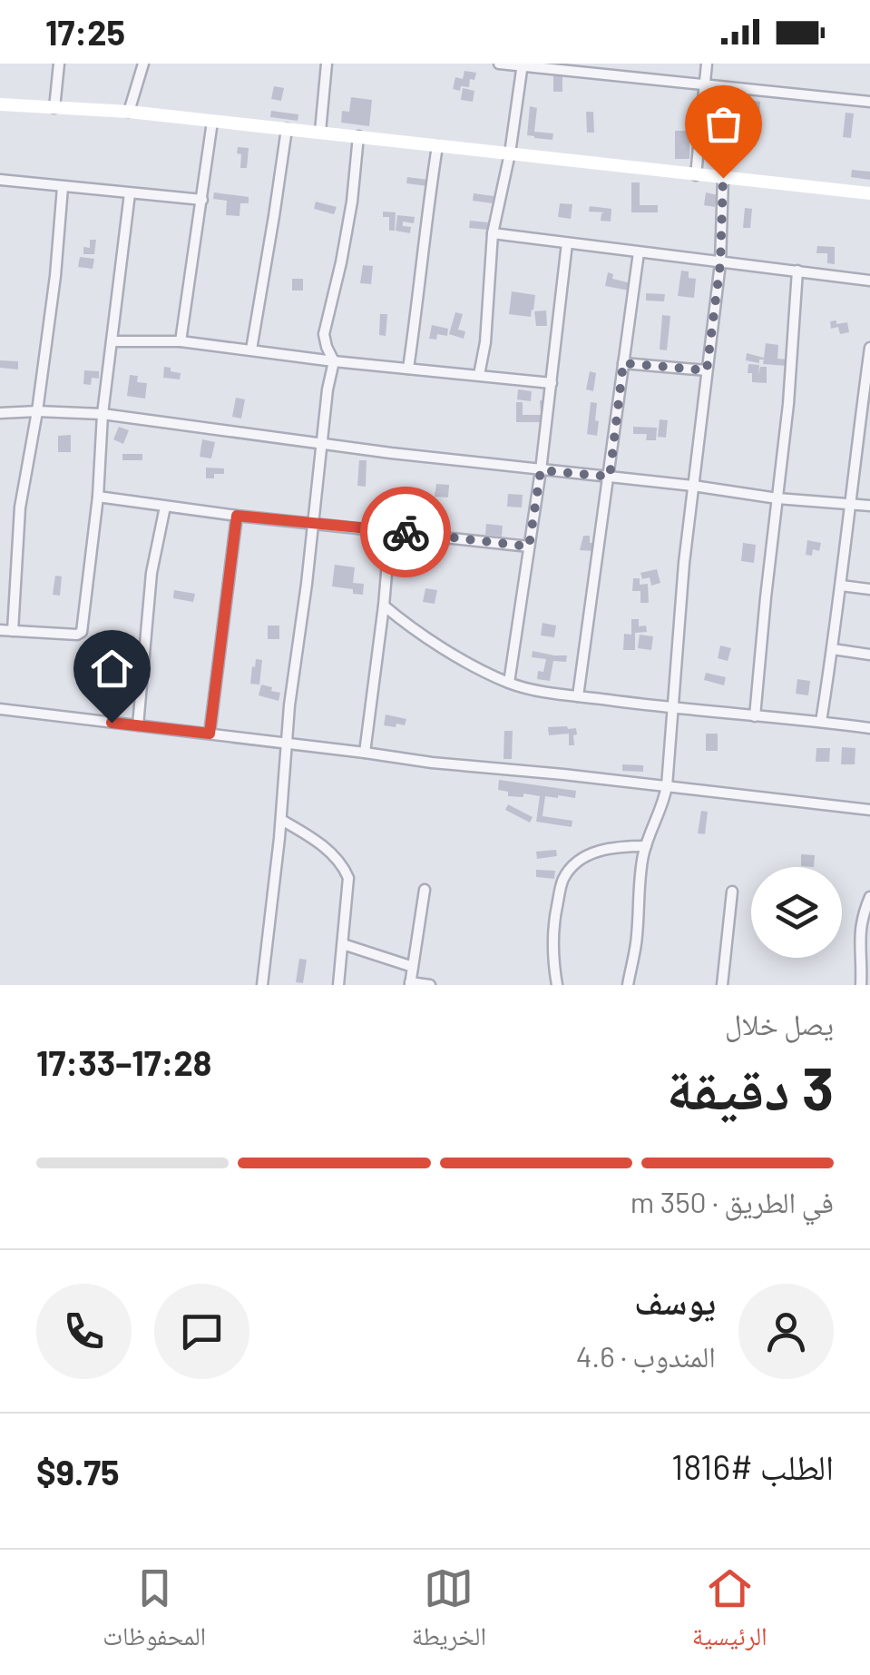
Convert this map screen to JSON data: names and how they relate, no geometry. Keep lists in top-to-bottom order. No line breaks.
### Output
{"page":{"status":"17:25","heading":["3 دقيقة","يصل خلال","17:28–17:33"],"panel":["يوسف","المندوب · 4.6","الطلب #1816","$9.75"],"bar":"في الطريق · 350 m","tabs":["الرئيسية","الخريطة","المحفوظات"]}}
